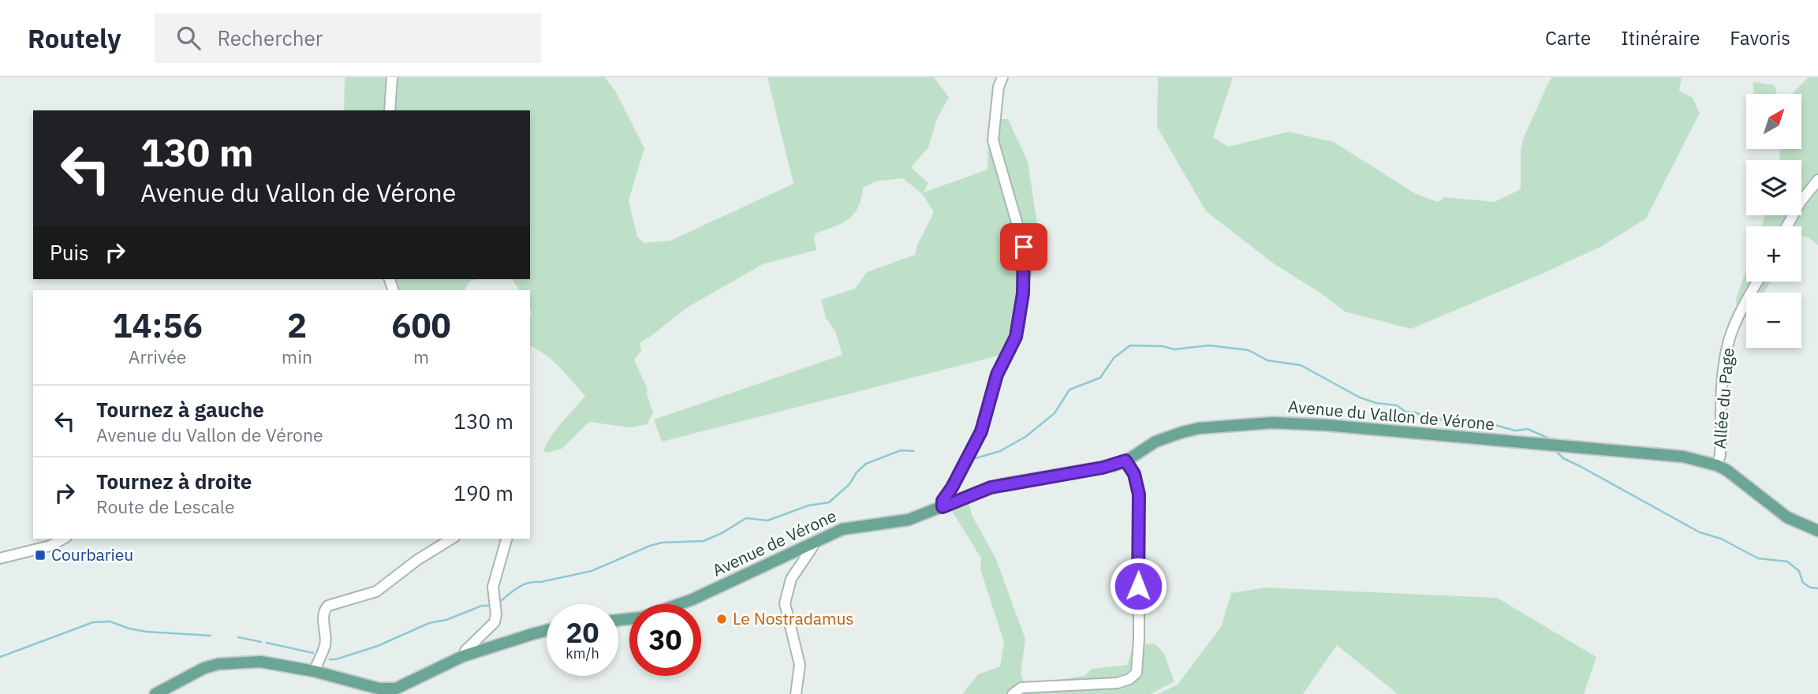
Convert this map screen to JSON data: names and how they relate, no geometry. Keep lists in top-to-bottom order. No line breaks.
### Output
{"streets":{"main road":["Avenue du Vallon de Vérone","Avenue de Vérone"],"street":["Allée du Page"]},"crossings":[["Allée du Page","Avenue du Vallon de Vérone"],["Avenue du Vallon de Vérone","Avenue de Vérone"]],"places":{"transit":["Courbarieu"],"other":["Le Nostradamus"]},"north":"top right","page":{"header":"Routely","search":"Rechercher","nav":["Carte","Itinéraire","Favoris"],"map_buttons":["+","−"],"turn":["130 m","Avenue du Vallon de Vérone"],"then":"Puis","eta":["14:56","Arrivée","2","min","600","m"],"list":[{"name":"Tournez à gauche","note":"Avenue du Vallon de Vérone","value":"130 m"},{"name":"Tournez à droite","note":"Route de Lescale","value":"190 m"}],"speed":"20 km/h","limit":"30"}}
